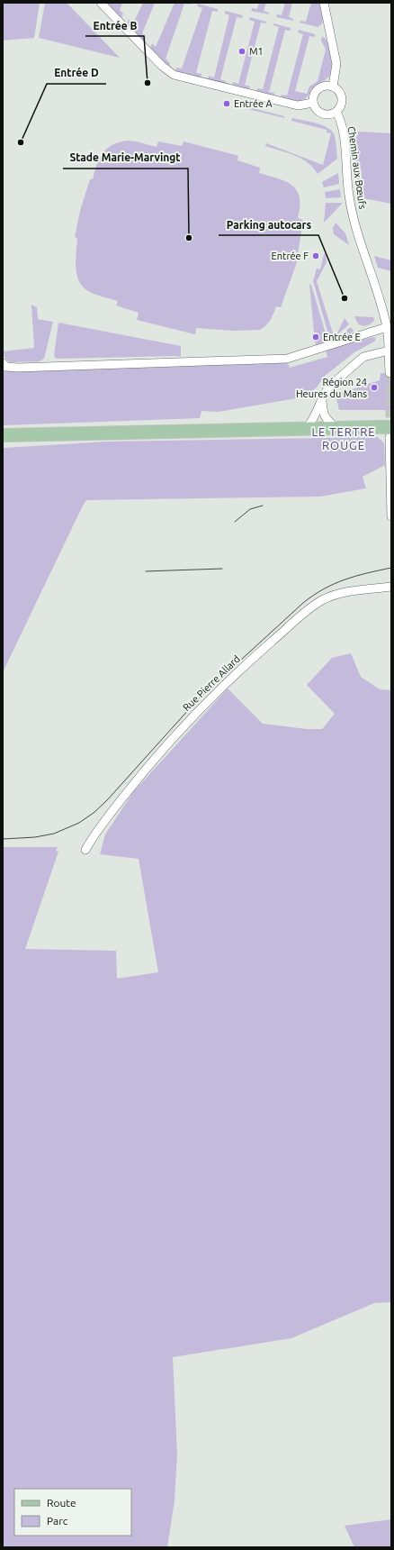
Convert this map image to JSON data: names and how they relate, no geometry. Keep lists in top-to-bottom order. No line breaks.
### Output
{"streets":{"street":["Chemin aux Bœufs","Rue Pierre Allard"]},"districts":["LE TERTRE ROUGE"],"places":["M1","Entrée B","Entrée A","Entrée D","Stade Marie-Marvingt","Entrée F","Parking autocars","Entrée E","Région 24 Heures du Mans"],"legend":["Route","Parc"]}
